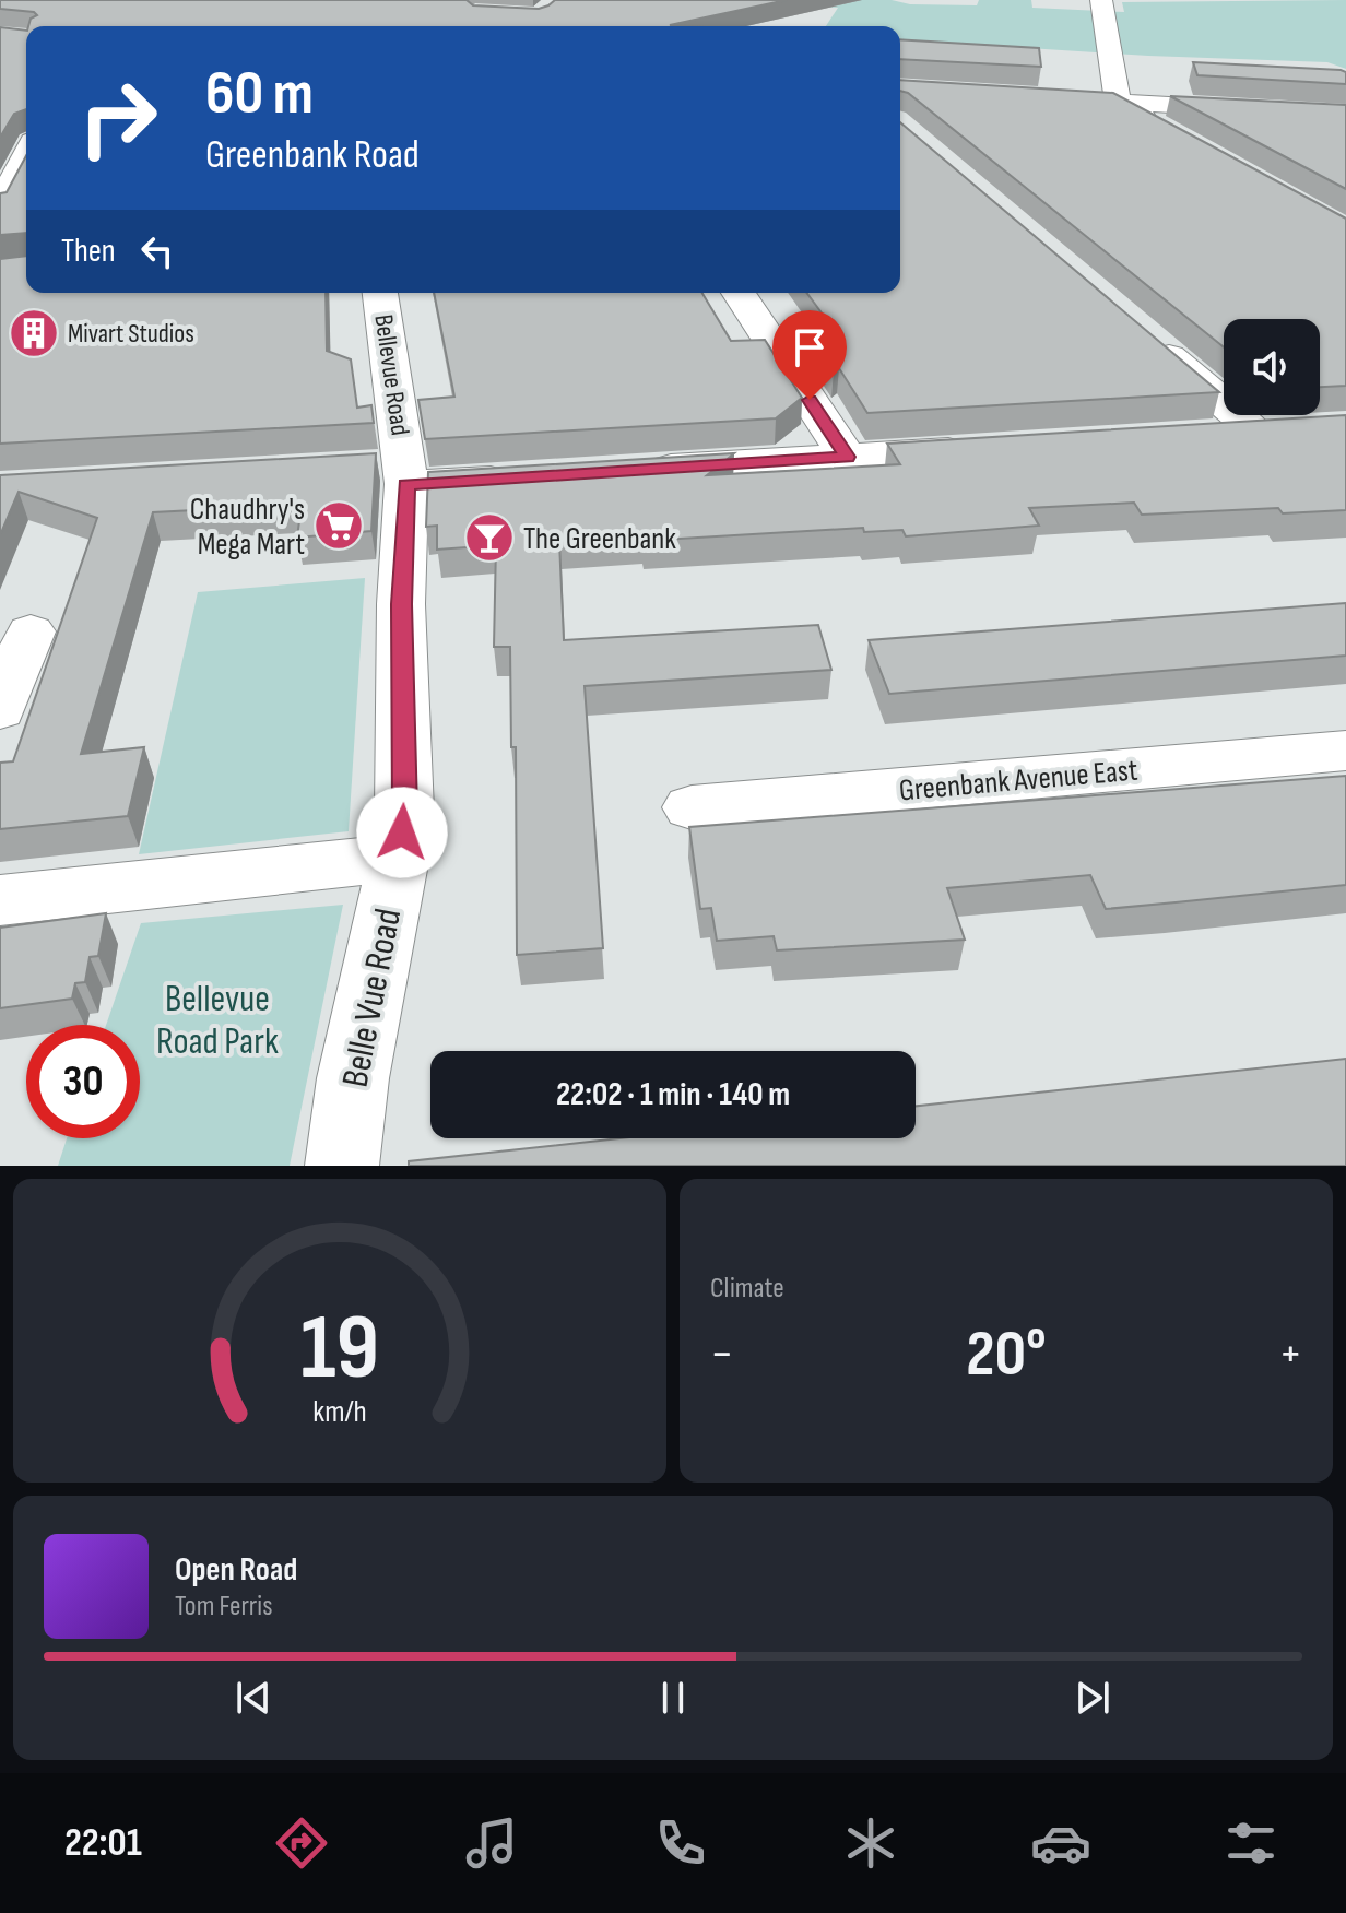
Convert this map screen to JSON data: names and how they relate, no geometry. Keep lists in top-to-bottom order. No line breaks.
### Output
{"streets":{"street":["Bellevue Road","Greenbank Avenue East","Belle Vue Road"]},"crossings":[["Bellevue Road","Belle Vue Road"]],"parks":["Bellevue Road Park"],"places":{"building":["Mivart Studios"],"supermarket":["Chaudhry's Mega Mart"],"bar":["The Greenbank"]},"page":{"turn":["60 m","Greenbank Road"],"then":"Then","limit":"30","trip":"22:02 · 1 min · 140 m","tile":"Climate","heat":["−","20°","+"],"song":["Open Road","Tom Ferris"],"tabs":"22:01","gauge":["19","km/h"]}}
